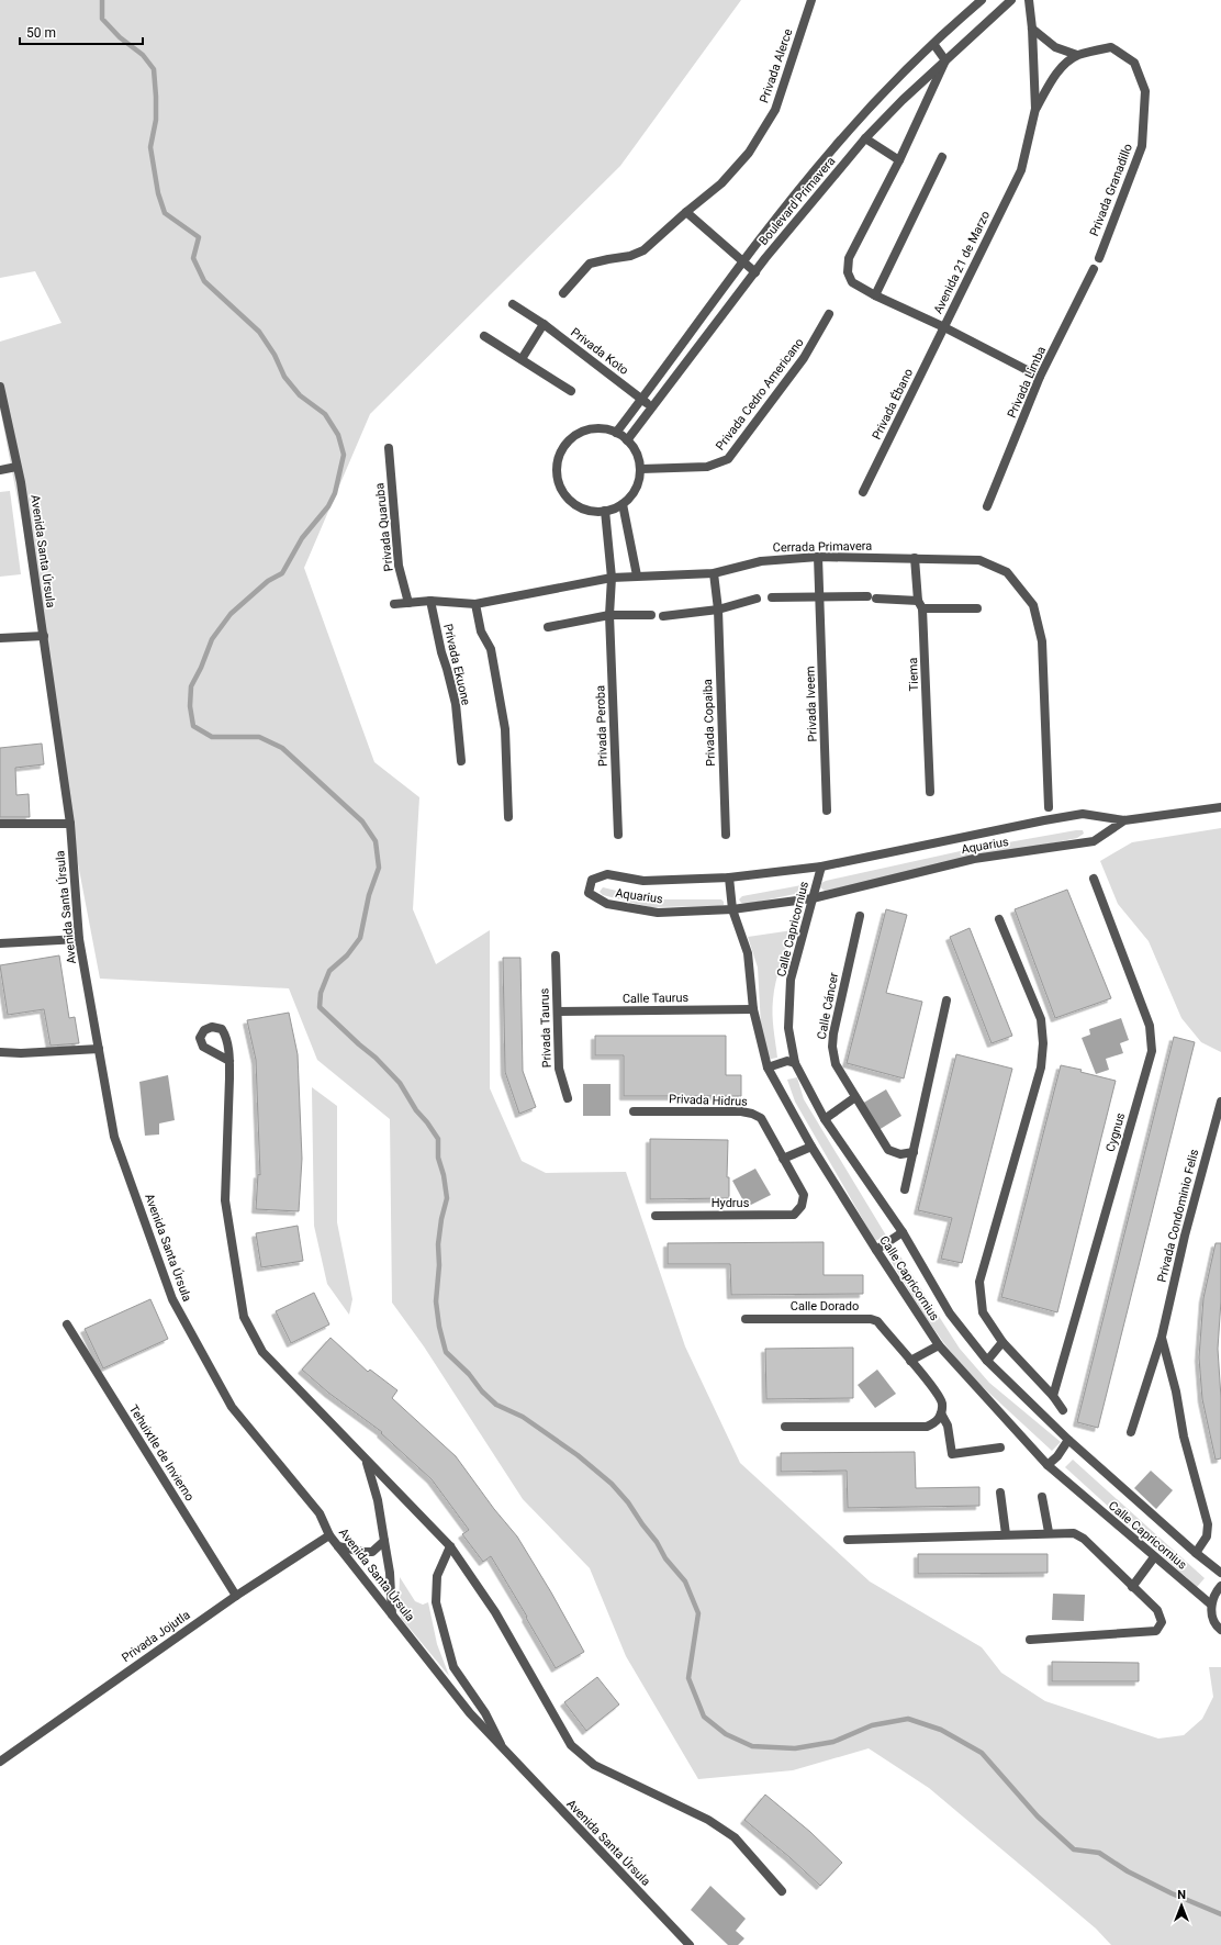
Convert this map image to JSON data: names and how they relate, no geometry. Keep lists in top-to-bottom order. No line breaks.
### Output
{"streets":{"street":["Privada Alerce","Privada Granadillo","Boulevard Primavera","Avenida 21 de Marzo","Privada Koto","Privada Limba","Privada Cedro Americano","Privada Ébano","Privada Quaruba","Cerrada Primavera","Avenida Santa Úrsula","Privada Ekuone","Tiema","Privada Iveem","Privada Copaiba","Privada Peroba","Aquarius","Calle Capricornius","Calle Taurus","Calle Cáncer","Privada Taurus","Privada Hidrus","Cygnus","Hydrus","Privada Condominio Felis","Calle Dorado","Tehuixtle de Invierno","Privada Jojutla"]},"crossings":[["Boulevard Primavera","Avenida 21 de Marzo"],["Boulevard Primavera","Privada Koto"],["Boulevard Primavera","Privada Cedro Americano"],["Avenida 21 de Marzo","Privada Ébano"],["Privada Quaruba","Cerrada Primavera"],["Cerrada Primavera","Privada Ekuone"],["Cerrada Primavera","Tiema"],["Cerrada Primavera","Privada Iveem"],["Cerrada Primavera","Privada Copaiba"],["Cerrada Primavera","Privada Peroba"],["Avenida Santa Úrsula","Privada Jojutla"],["Aquarius","Calle Capricornius"],["Calle Capricornius","Calle Taurus"],["Calle Capricornius","Privada Condominio Felis"],["Calle Taurus","Privada Taurus"],["Privada Hidrus","Hydrus"],["Tehuixtle de Invierno","Privada Jojutla"]],"scale_bar":"50 m","north":"top"}
